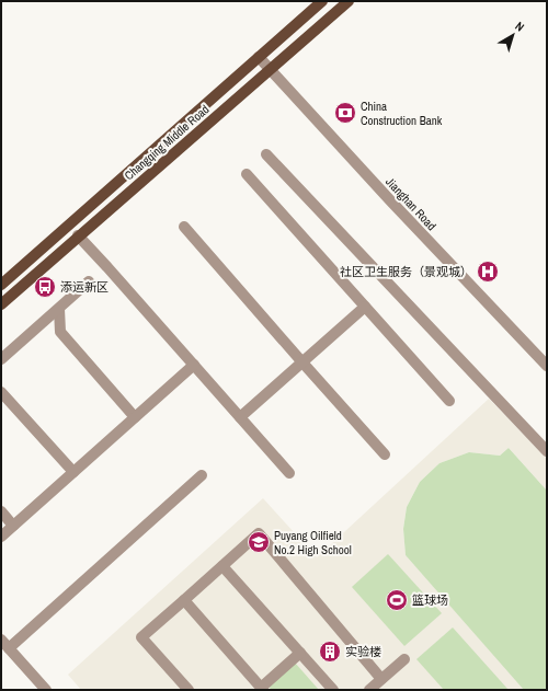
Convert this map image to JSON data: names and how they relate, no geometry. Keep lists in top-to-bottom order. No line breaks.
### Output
{"streets":{"main road":["Changqing Middle Road"],"street":["Jianghan Road"]},"crossings":[["Changqing Middle Road","Jianghan Road"]],"places":{"bank":["China Construction Bank"],"hospital":["社区卫生服务（景观城）"],"bus stop":["添运新区"],"school or university":["Puyang Oilfield No.2 High School"],"sports":["篮球场"],"building":["实验楼"]},"north":"top right"}
